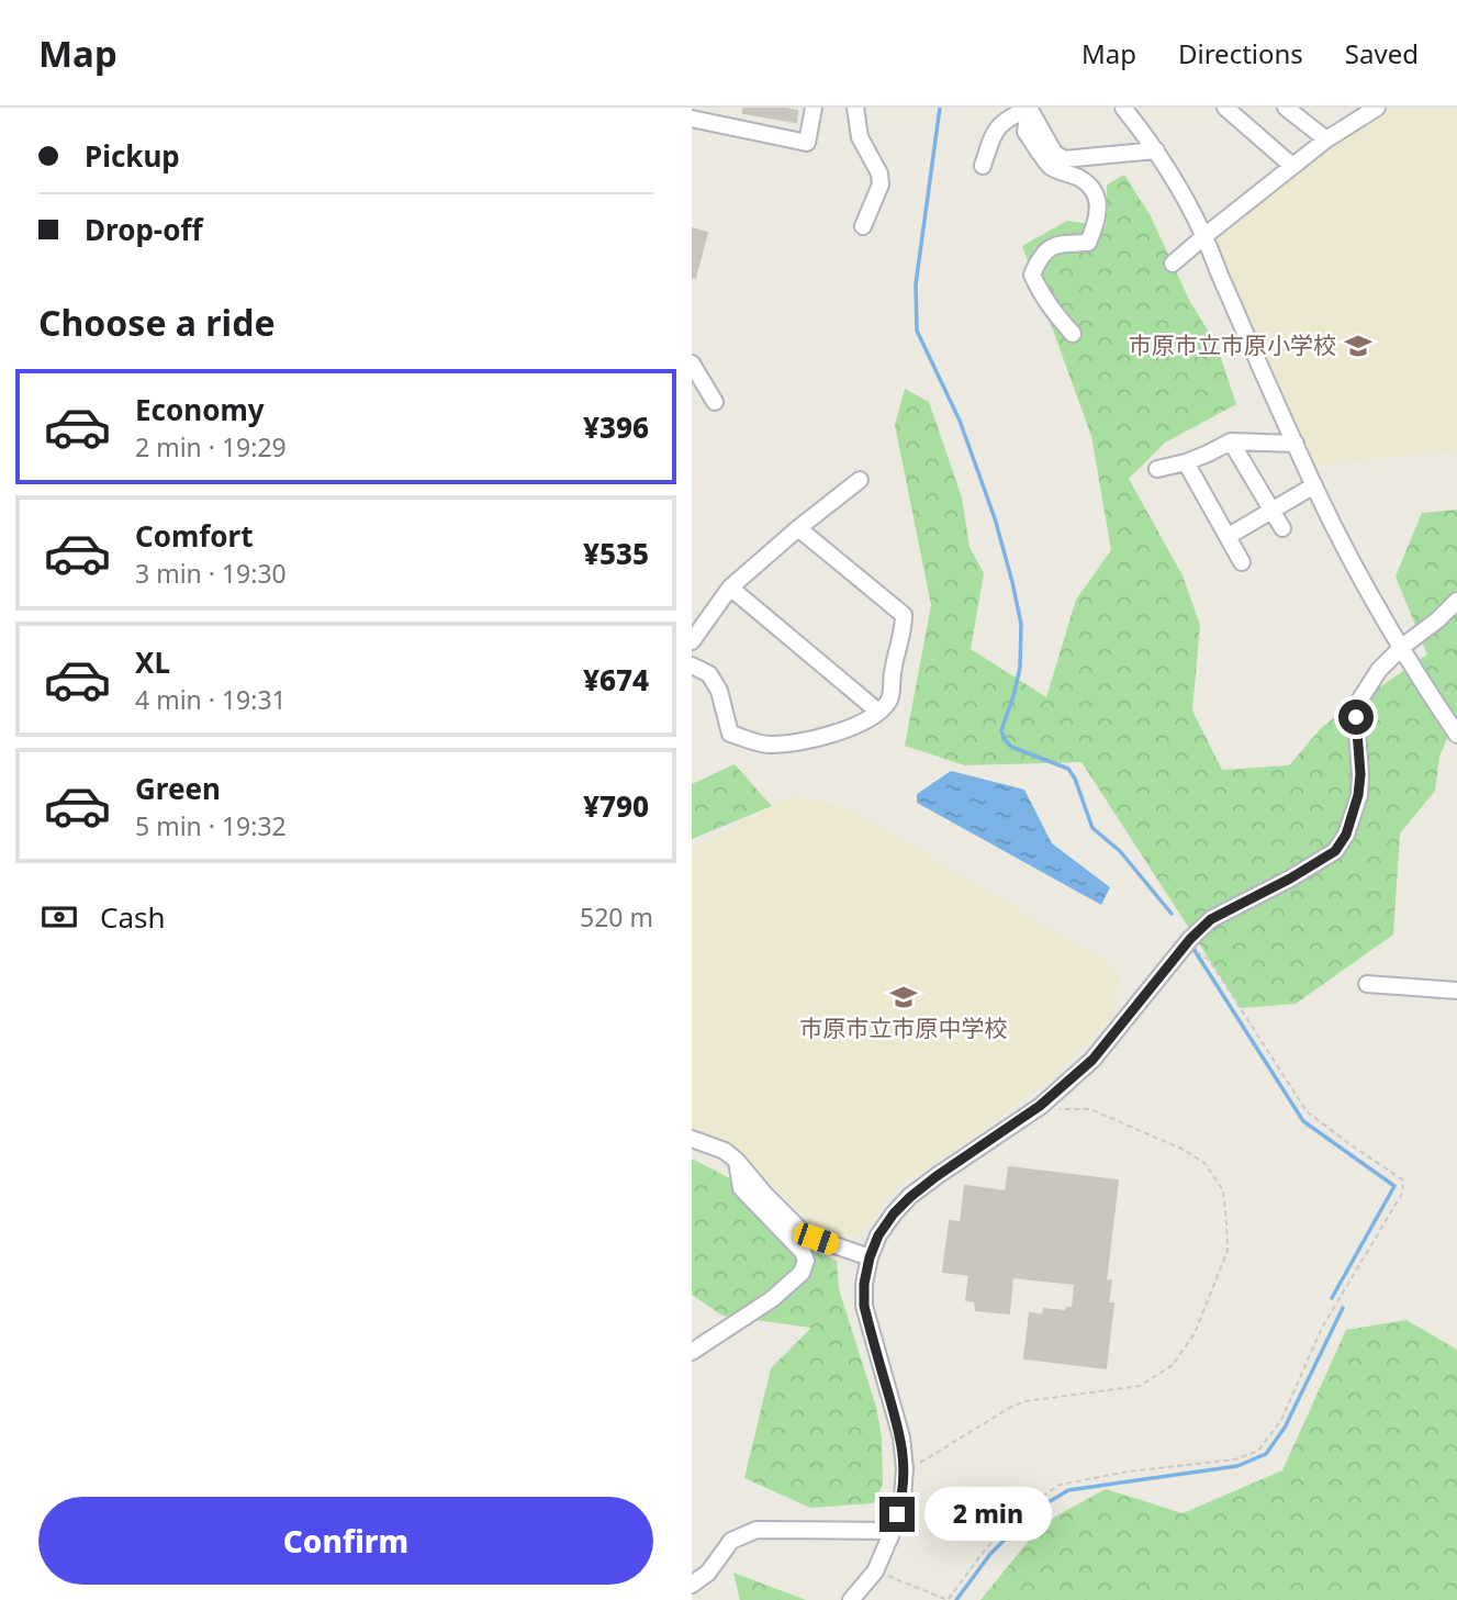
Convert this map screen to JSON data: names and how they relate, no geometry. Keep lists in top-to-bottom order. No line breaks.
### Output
{"places":{"school or university":["市原市立市原小学校","市原市立市原中学校"]},"page":{"header":"Map","nav":["Map","Directions","Saved"],"banner":["Pickup","Drop-off"],"heading":"Choose a ride","list":[{"name":"Economy","note":"2 min · 19:29","value":"¥396"},{"name":"Comfort","note":"3 min · 19:30","value":"¥535"},{"name":"XL","note":"4 min · 19:31","value":"¥674"},{"name":"Green","note":"5 min · 19:32","value":"¥790"}],"pay":["Cash","520 m"],"buttons":"Confirm","bubble":"2 min"}}
